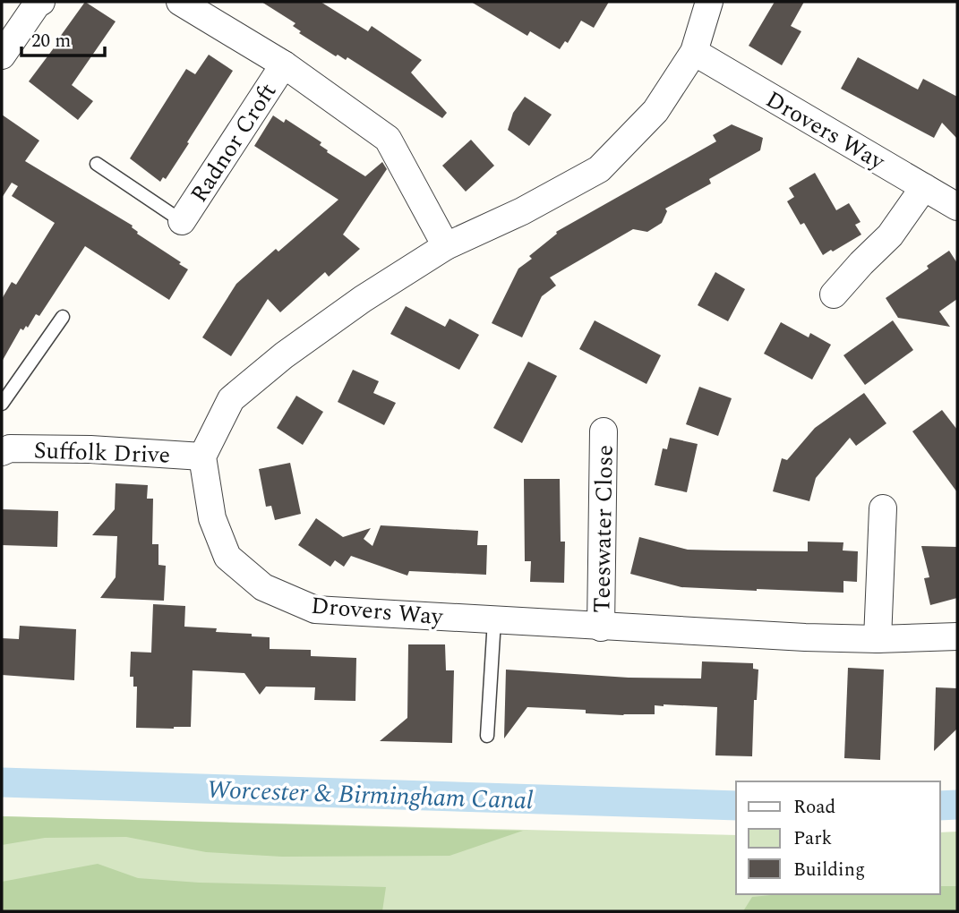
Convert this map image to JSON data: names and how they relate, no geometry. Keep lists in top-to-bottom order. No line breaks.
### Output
{"streets":{"street":["Drovers Way","Radnor Croft","Suffolk Drive","Teeswater Close"]},"crossings":[["Drovers Way","Suffolk Drive"],["Drovers Way","Teeswater Close"]],"water":["Worcester & Birmingham Canal"],"legend":["Road","Park","Building"],"scale_bar":"20 m"}
